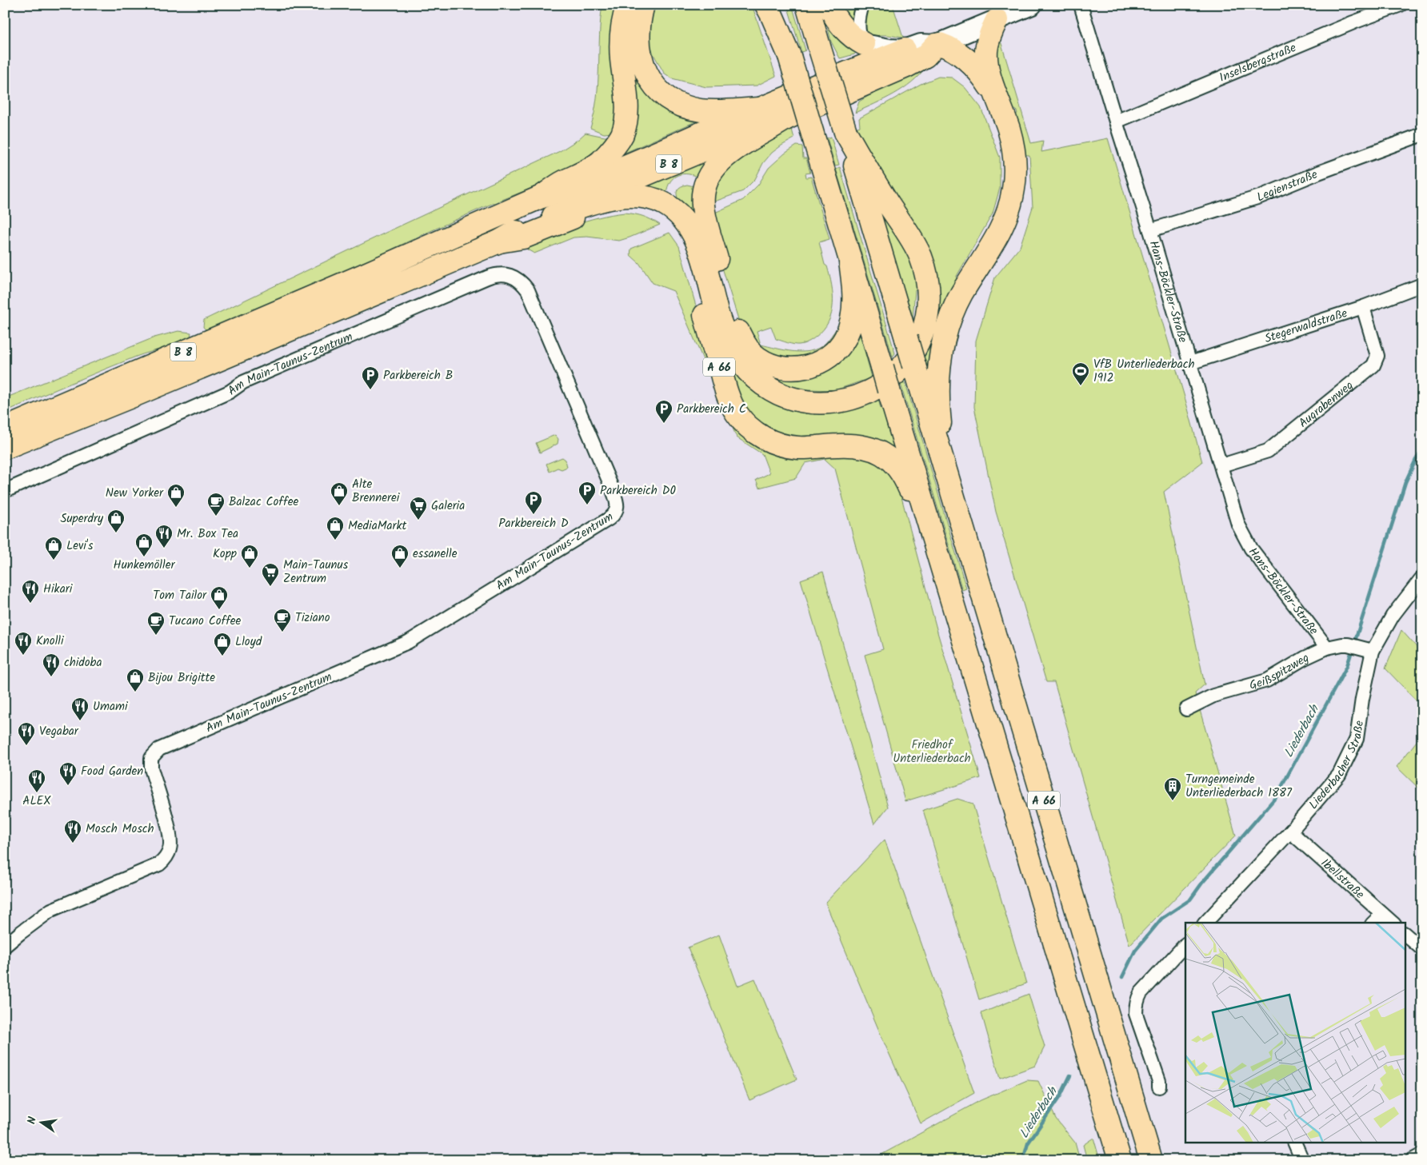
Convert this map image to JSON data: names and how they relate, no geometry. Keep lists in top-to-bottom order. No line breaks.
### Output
{"streets":{"highway":["B 8","A 66"],"street":["Inselsbergstraße","Legienstraße","Hans-Böckler-Straße","Stegerwaldstraße","Am Main-Taunus-Zentrum","Augrabenweg","Geißspitzweg","Liederbacher Straße","Ibellstraße"]},"crossings":[["Inselsbergstraße","Hans-Böckler-Straße"],["B 8","A 66"],["Legienstraße","Hans-Böckler-Straße"],["Hans-Böckler-Straße","Stegerwaldstraße"],["Hans-Böckler-Straße","Augrabenweg"],["Hans-Böckler-Straße","Geißspitzweg"],["Stegerwaldstraße","Augrabenweg"],["Geißspitzweg","Liederbacher Straße"],["Liederbacher Straße","Ibellstraße"]],"water":["Liederbach"],"parks":["Friedhof Unterliederbach"],"places":{"sports":["VfB Unterliederbach 1912"],"parking":["Parkbereich B","Parkbereich C","Parkbereich D0","Parkbereich D"],"shop":["Alte Brennerei","New Yorker","Superdry","MediaMarkt","Hunkemöller","Levi's","Kopp","essanelle","Tom Tailor","Lloyd","Bijou Brigitte"],"cafe":["Balzac Coffee","Tiziano","Tucano Coffee"],"supermarket":["Galeria","Main-Taunus Zentrum"],"restaurant":["Mr. Box Tea","Hikari","Knolli","chidoba","Umami","Vegabar","Food Garden","ALEX","Mosch Mosch"],"building":["Turngemeinde Unterliederbach 1887"]},"north":"left"}
